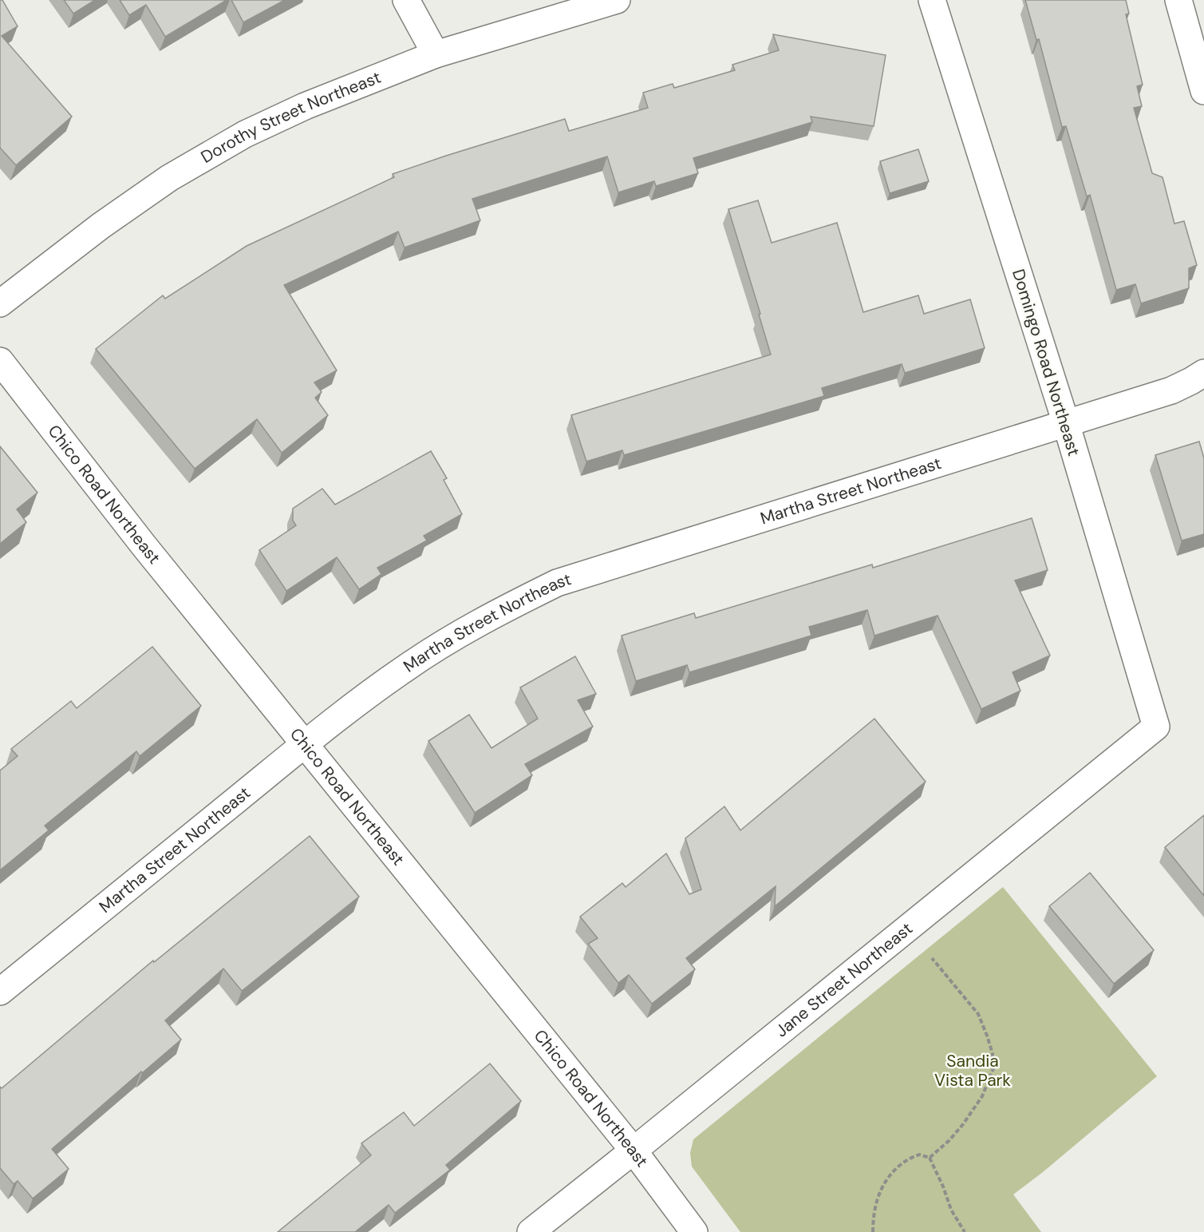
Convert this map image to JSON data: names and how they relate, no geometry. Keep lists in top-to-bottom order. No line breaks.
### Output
{"streets":{"street":["Dorothy Street Northeast","Domingo Road Northeast","Martha Street Northeast","Chico Road Northeast","Jane Street Northeast"]},"crossings":[["Domingo Road Northeast","Martha Street Northeast"],["Domingo Road Northeast","Jane Street Northeast"],["Martha Street Northeast","Chico Road Northeast"],["Chico Road Northeast","Jane Street Northeast"]],"parks":["Sandia Vista Park"]}
